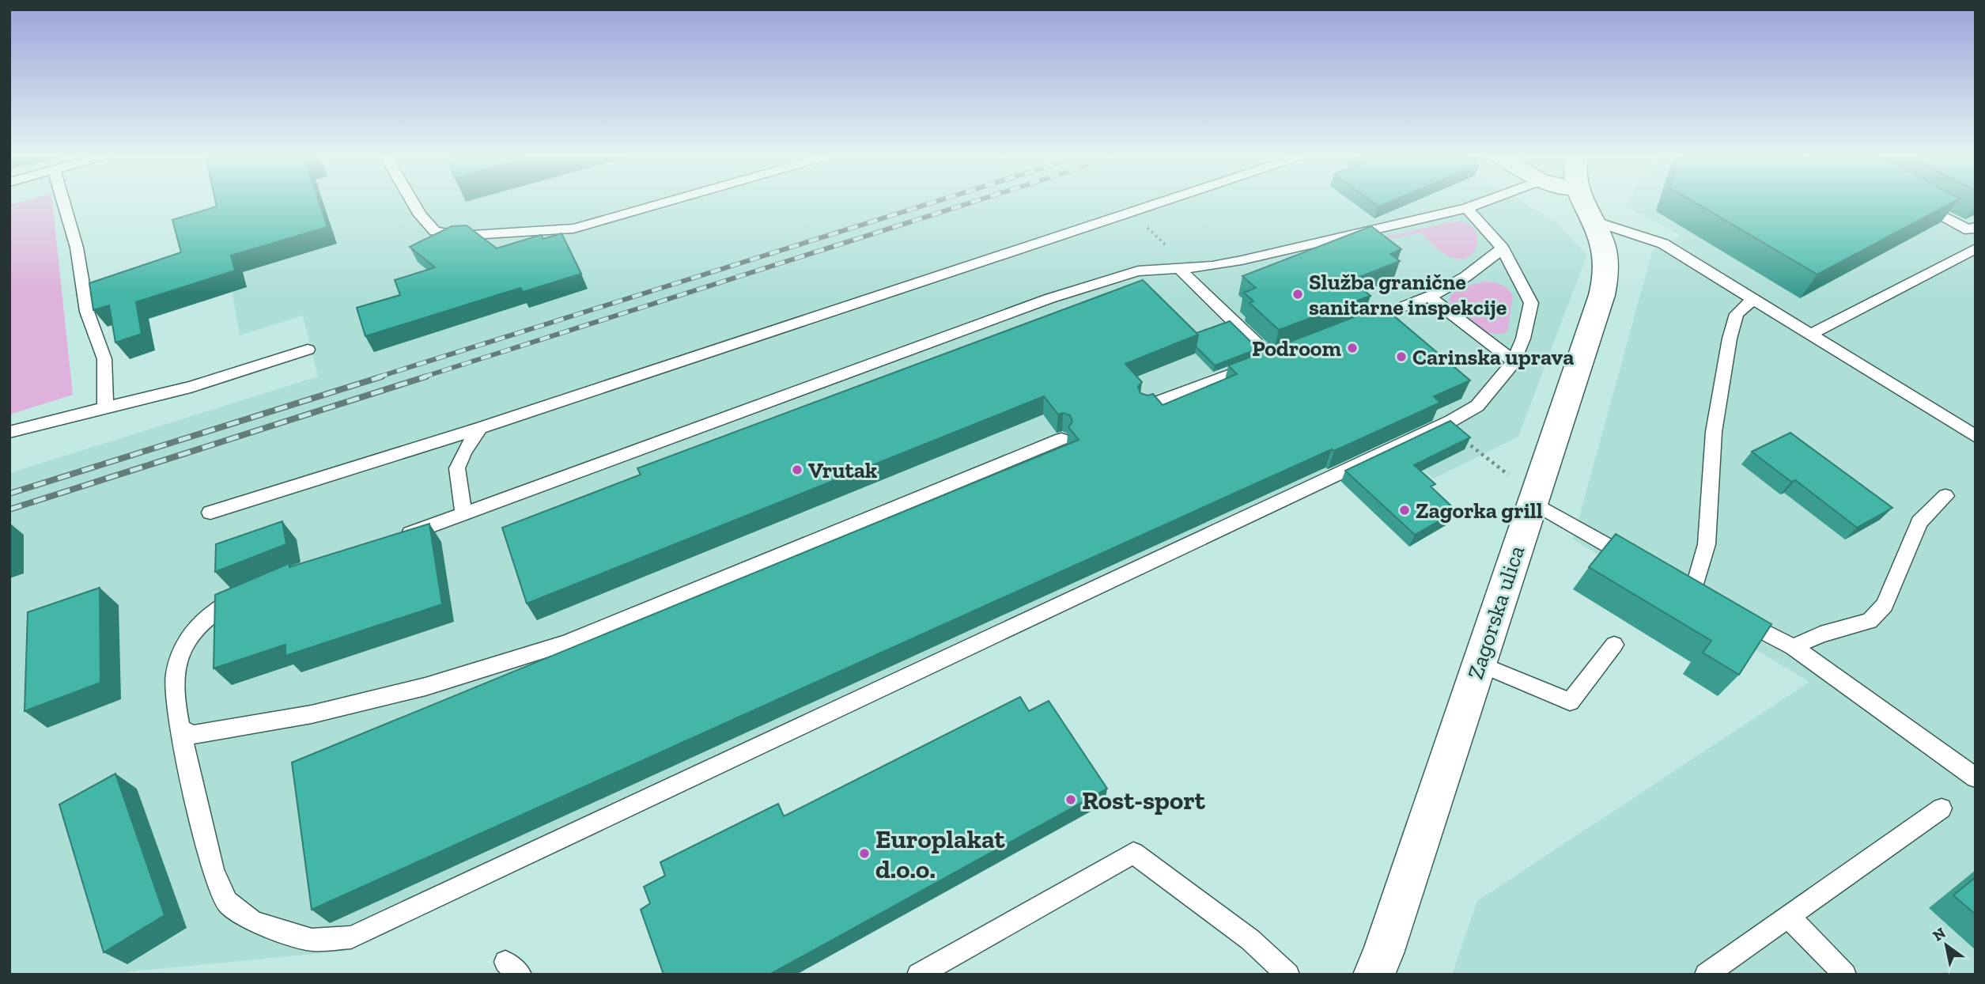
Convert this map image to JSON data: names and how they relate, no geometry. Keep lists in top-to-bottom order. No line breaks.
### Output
{"streets":{"street":["Zagorska ulica"]},"places":["Služba granične sanitarne inspekcije","Podroom","Carinska uprava","Vrutak","Zagorka grill","Rost-sport","Europlakat d.o.o."],"north":"top left"}
